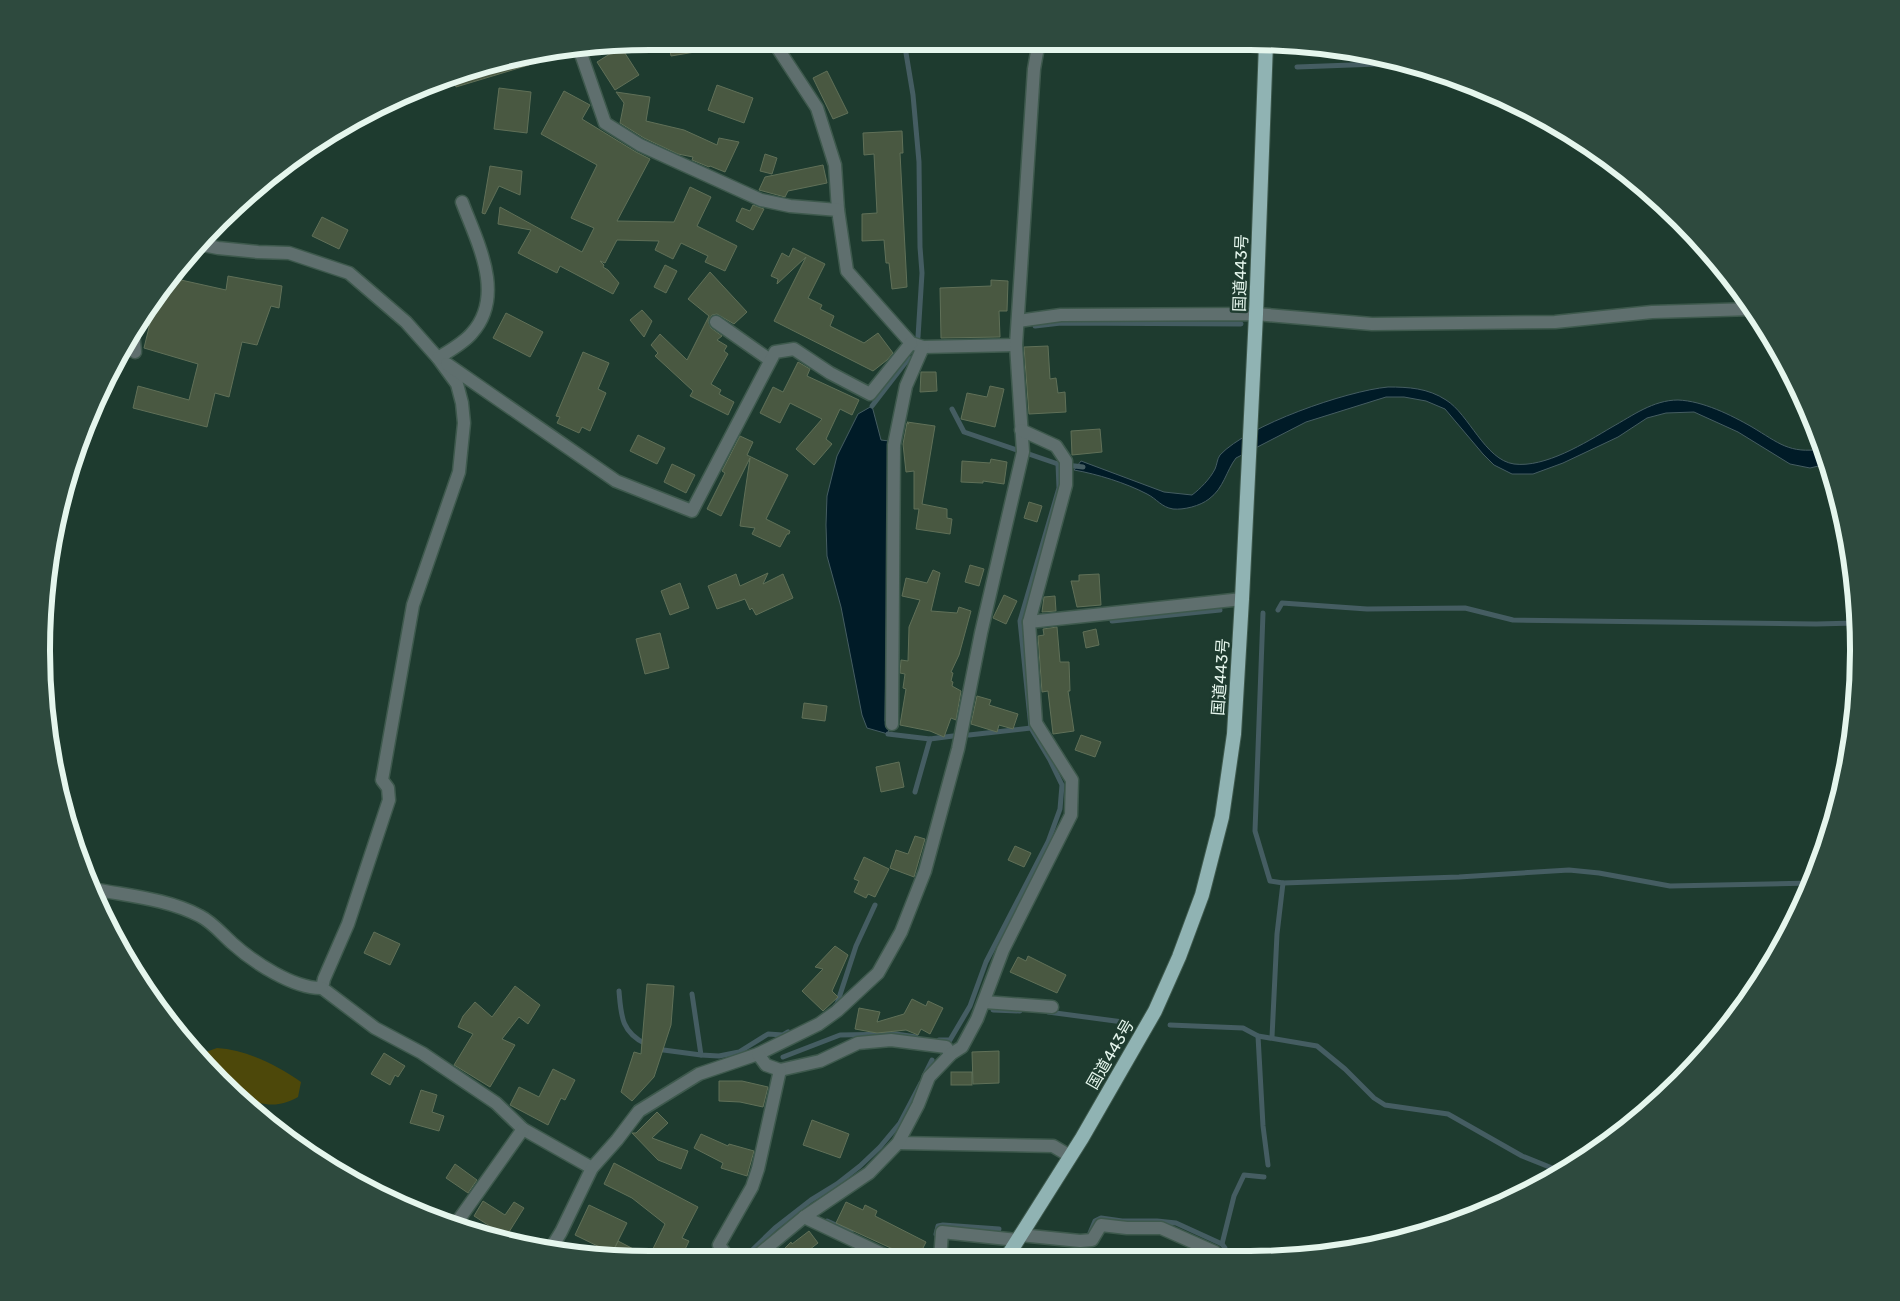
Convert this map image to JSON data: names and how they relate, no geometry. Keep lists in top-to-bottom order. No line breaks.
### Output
{"streets":{"highway":["国道443号"]}}
